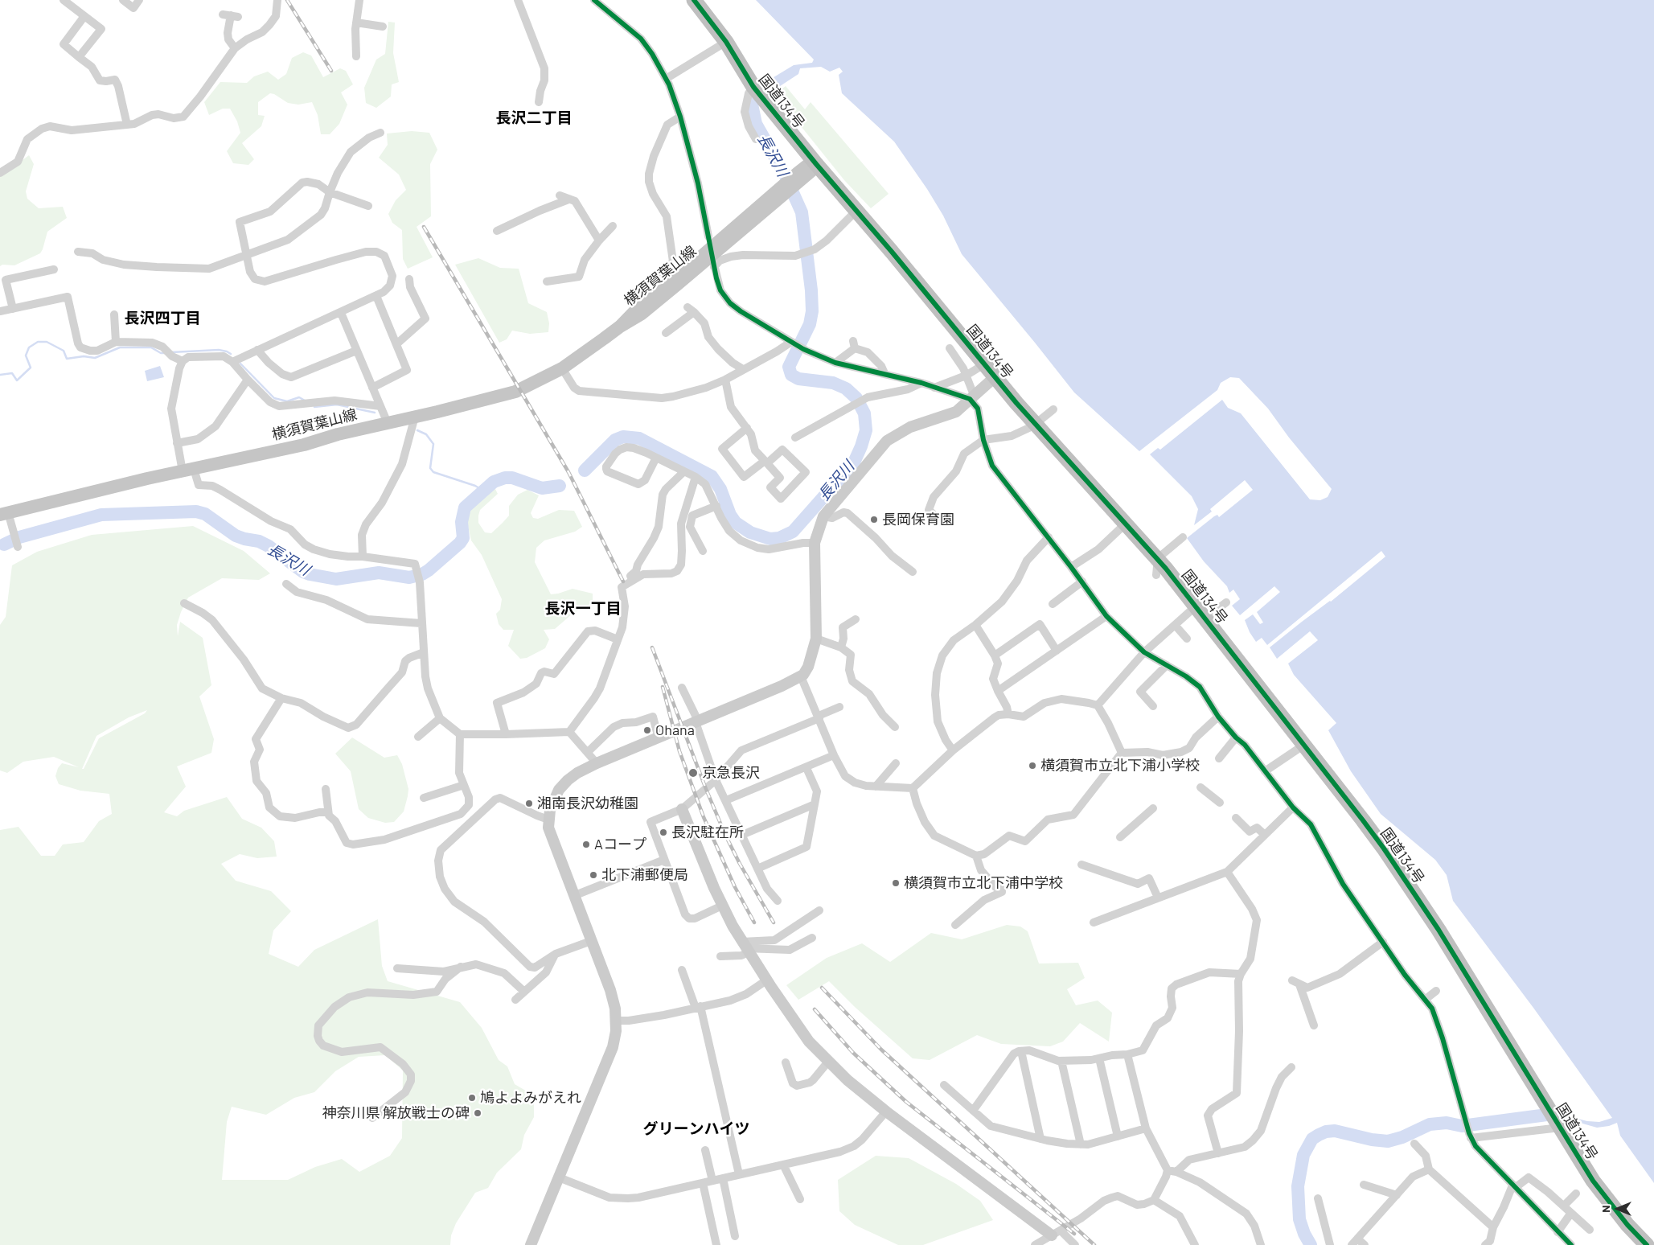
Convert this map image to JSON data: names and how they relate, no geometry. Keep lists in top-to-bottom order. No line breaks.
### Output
{"streets":{"highway":["国道134号"],"main road":["横須賀葉山線"]},"crossings":[["国道134号","横須賀葉山線"]],"districts":["長沢二丁目","長沢四丁目","長沢一丁目","グリーンハイツ"],"water":["長沢川"],"places":["長岡保育園","Ohana","横須賀市立北下浦小学校","京急長沢","湘南長沢幼稚園","長沢駐在所","Aコープ","北下浦郵便局","横須賀市立北下浦中学校","鳩よよみがえれ","神奈川県 解放戦士の碑"],"north":"left"}
